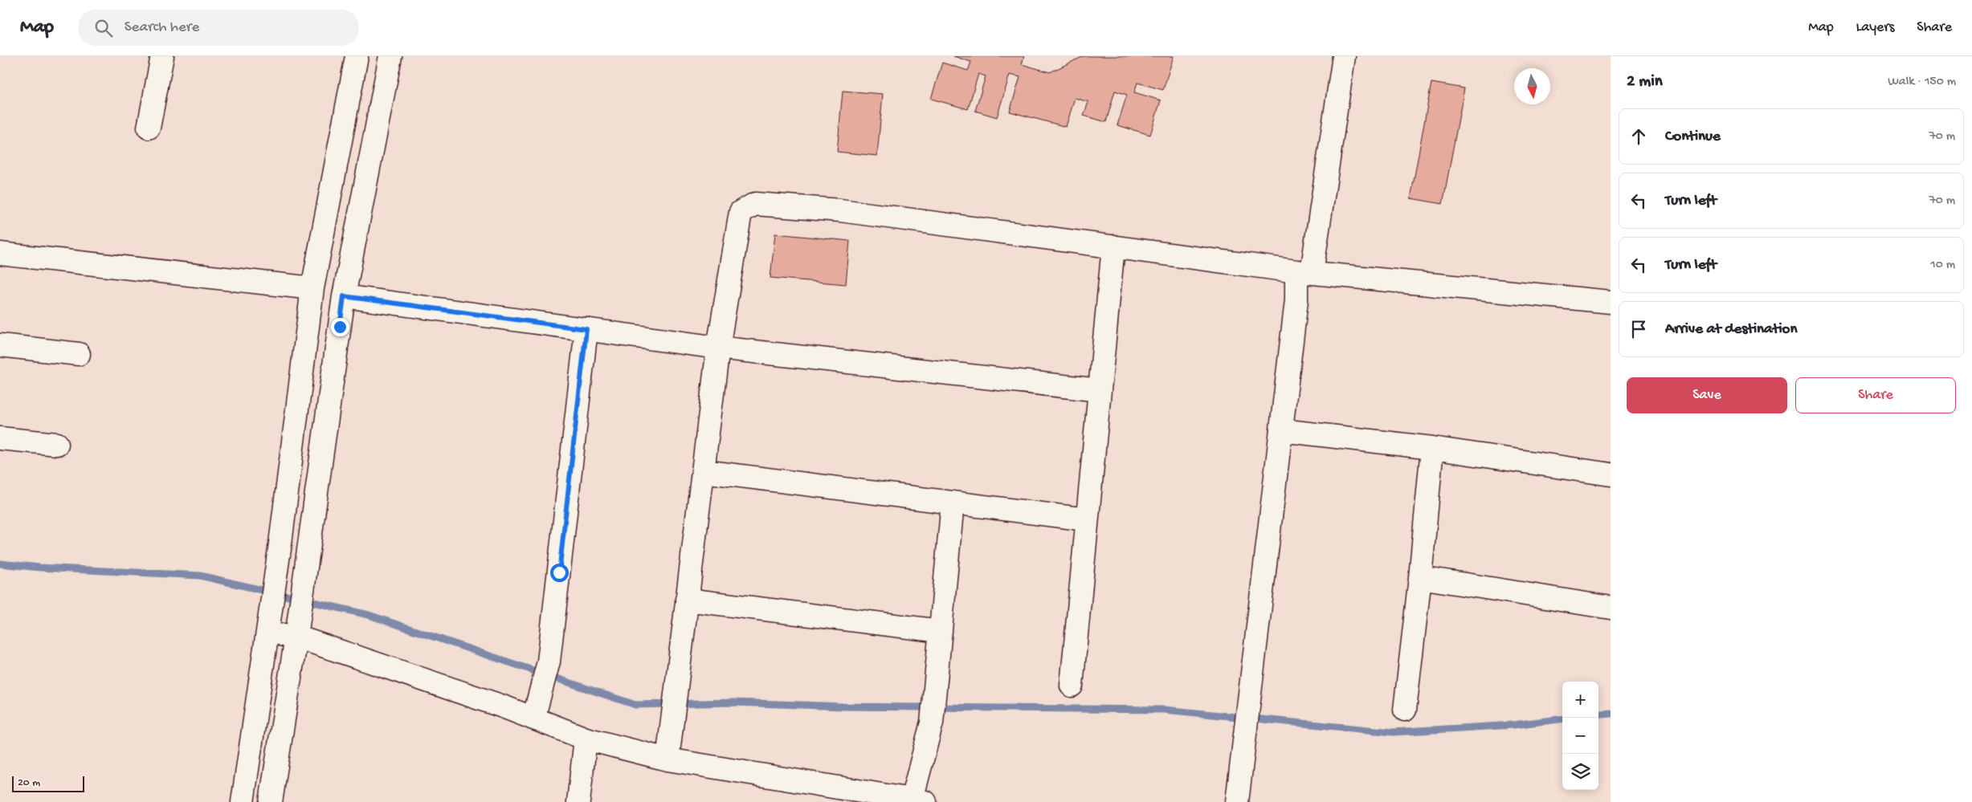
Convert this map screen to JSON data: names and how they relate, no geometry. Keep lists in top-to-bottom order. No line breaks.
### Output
{"scale_bar":"20 m","north":"bottom","page":{"header":"Map","search":"Search here","nav":["Map","Layers","Share"],"heading":["2 min","Walk · 150 m"],"list":[["Continue","70 m"],["Turn left","70 m"],["Turn left","10 m"],"Arrive at destination"],"buttons":["Save","Share"],"map_buttons":["+","−"],"scale":"20 m"}}
